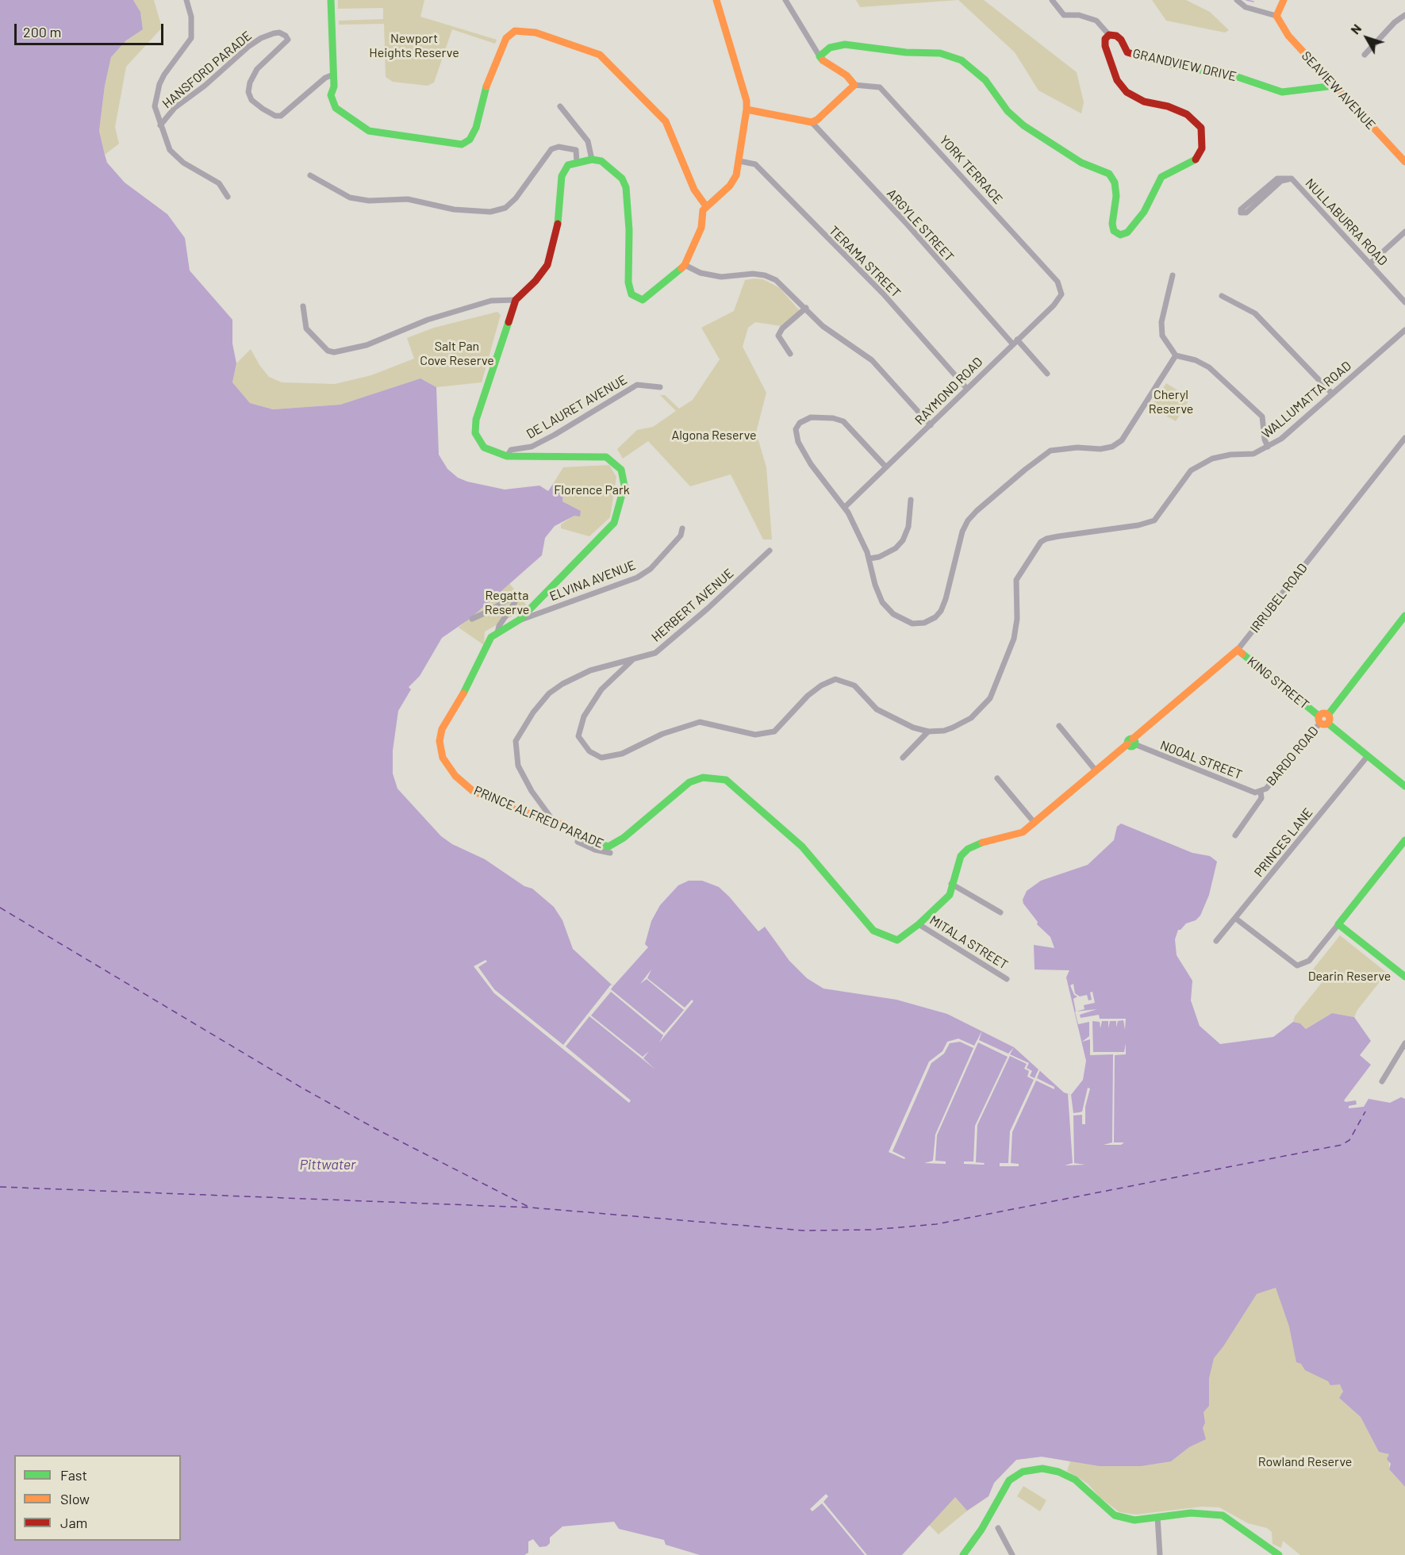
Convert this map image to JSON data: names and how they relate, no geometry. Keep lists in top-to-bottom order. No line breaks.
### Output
{"streets":{"street":["GRANDVIEW DRIVE","HANSFORD PARADE","SEAVIEW AVENUE","YORK TERRACE","NULLABURRA ROAD","ARGYLE STREET","TERAMA STREET","RAYMOND ROAD","WALLUMATTA ROAD","DE LAURET AVENUE","ELVINA AVENUE","IRRUBEL ROAD","HERBERT AVENUE","KING STREET","BARDO ROAD","NOOAL STREET","PRINCE ALFRED PARADE","PRINCES LANE","MITALA STREET"]},"crossings":[["GRANDVIEW DRIVE","SEAVIEW AVENUE"],["YORK TERRACE","RAYMOND ROAD"],["ARGYLE STREET","RAYMOND ROAD"],["TERAMA STREET","RAYMOND ROAD"],["WALLUMATTA ROAD","HERBERT AVENUE"],["DE LAURET AVENUE","PRINCE ALFRED PARADE"],["ELVINA AVENUE","PRINCE ALFRED PARADE"],["IRRUBEL ROAD","KING STREET"],["IRRUBEL ROAD","NOOAL STREET"],["IRRUBEL ROAD","PRINCE ALFRED PARADE"],["IRRUBEL ROAD","MITALA STREET"],["HERBERT AVENUE","PRINCE ALFRED PARADE"],["KING STREET","BARDO ROAD"],["KING STREET","PRINCES LANE"],["BARDO ROAD","NOOAL STREET"]],"water":["Pittwater"],"parks":["Newport Heights Reserve","Salt Pan Cove Reserve","Cheryl Reserve","Algona Reserve","Florence Park","Regatta Reserve","Dearin Reserve","Rowland Reserve"],"legend":["Fast","Slow","Jam"],"scale_bar":"200 m","north":"top left"}
